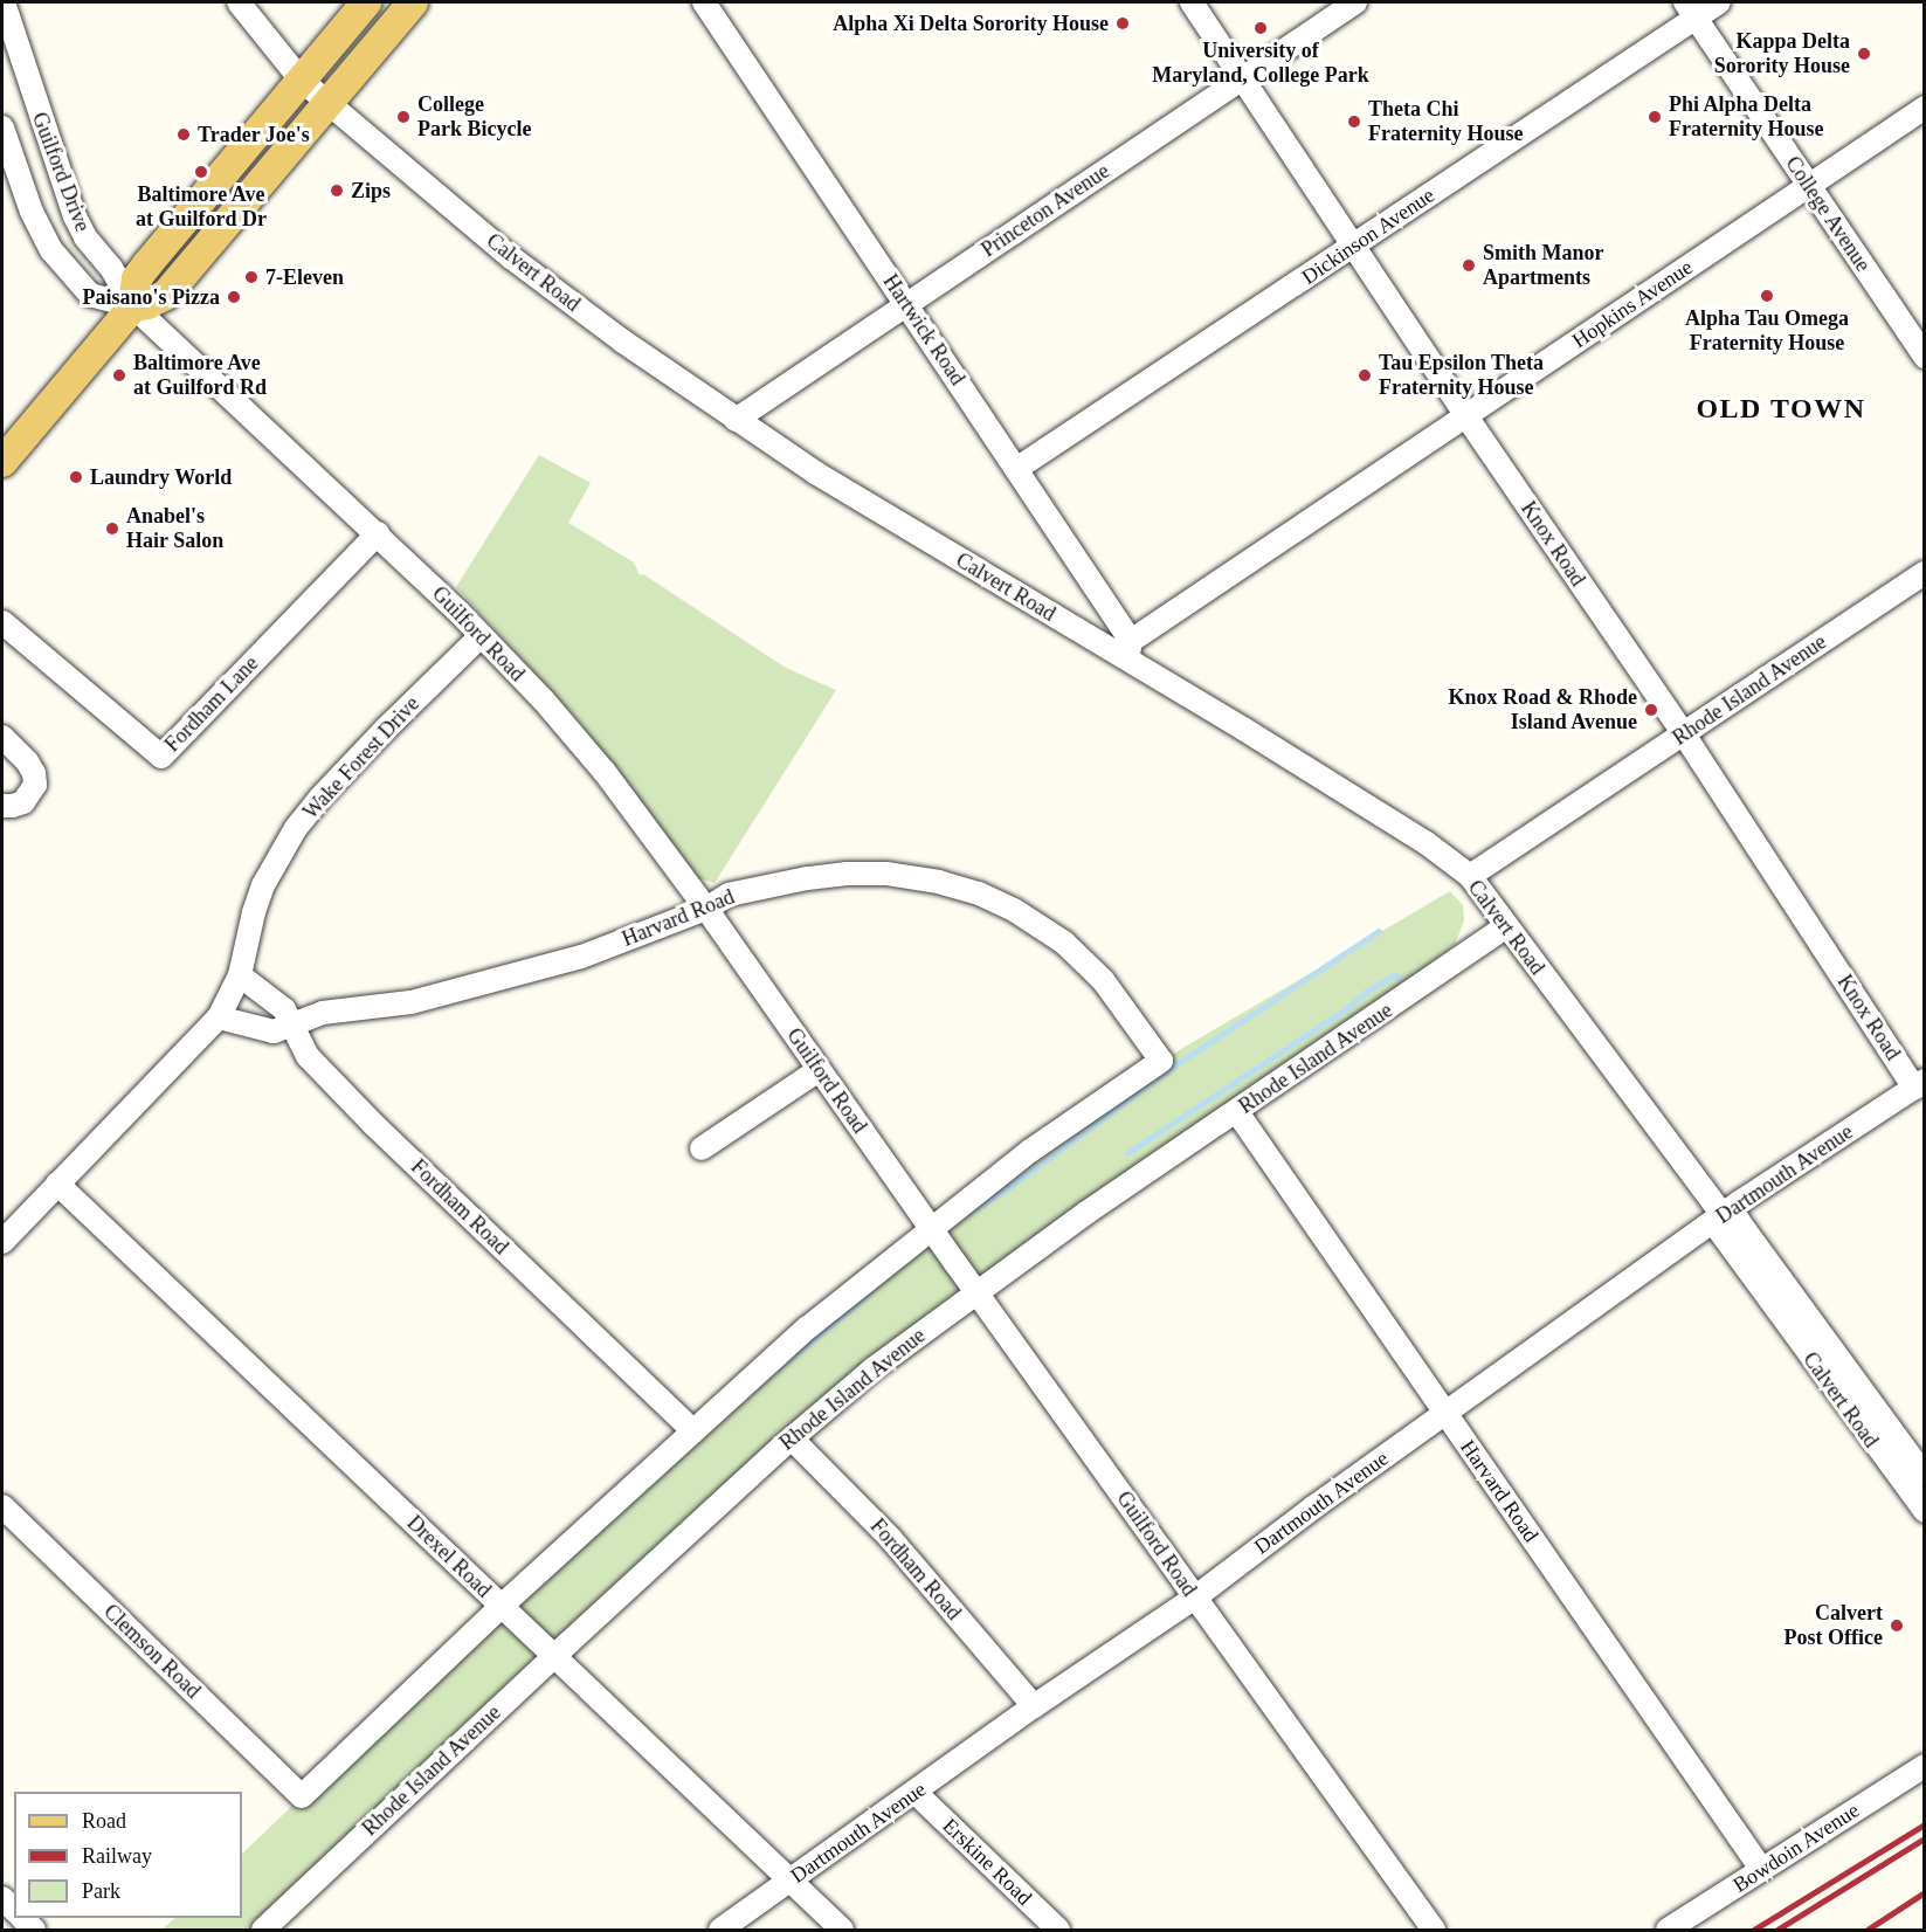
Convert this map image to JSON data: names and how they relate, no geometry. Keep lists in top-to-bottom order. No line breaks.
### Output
{"streets":{"street":["Guilford Drive","Princeton Avenue","College Avenue","Dickinson Avenue","Calvert Road","Hopkins Avenue","Hartwick Road","Knox Road","Guilford Road","Rhode Island Avenue","Fordham Lane","Wake Forest Drive","Harvard Road","Dartmouth Avenue","Fordham Road","Drexel Road","Clemson Road","Bowdoin Avenue","Erskine Road"]},"crossings":[["Guilford Drive","Guilford Road"],["Princeton Avenue","Calvert Road"],["Princeton Avenue","Hartwick Road"],["Princeton Avenue","Knox Road"],["College Avenue","Dickinson Avenue"],["College Avenue","Hopkins Avenue"],["Dickinson Avenue","Hartwick Road"],["Dickinson Avenue","Knox Road"],["Calvert Road","Hopkins Avenue"],["Calvert Road","Hartwick Road"],["Calvert Road","Rhode Island Avenue"],["Calvert Road","Dartmouth Avenue"],["Hopkins Avenue","Hartwick Road"],["Hopkins Avenue","Knox Road"],["Knox Road","Rhode Island Avenue"],["Knox Road","Dartmouth Avenue"],["Guilford Road","Rhode Island Avenue"],["Guilford Road","Fordham Lane"],["Guilford Road","Wake Forest Drive"],["Guilford Road","Harvard Road"],["Guilford Road","Dartmouth Avenue"],["Rhode Island Avenue","Harvard Road"],["Rhode Island Avenue","Fordham Road"],["Rhode Island Avenue","Drexel Road"],["Harvard Road","Dartmouth Avenue"],["Harvard Road","Fordham Road"],["Harvard Road","Bowdoin Avenue"],["Dartmouth Avenue","Fordham Road"],["Dartmouth Avenue","Drexel Road"],["Dartmouth Avenue","Erskine Road"],["Drexel Road","Clemson Road"]],"districts":["OLD TOWN"],"places":["Alpha Xi Delta Sorority House","University of Maryland, College Park","Kappa Delta Sorority House","College Park Bicycle","Phi Alpha Delta Fraternity House","Theta Chi Fraternity House","Trader Joe's","Baltimore Ave at Guilford Dr","Zips","Smith Manor Apartments","7-Eleven","Alpha Tau Omega Fraternity House","Paisano's Pizza","Baltimore Ave at Guilford Rd","Tau Epsilon Theta Fraternity House","Laundry World","Anabel's Hair Salon","Knox Road & Rhode Island Avenue","Calvert Post Office"],"legend":["Road","Railway","Park"]}
